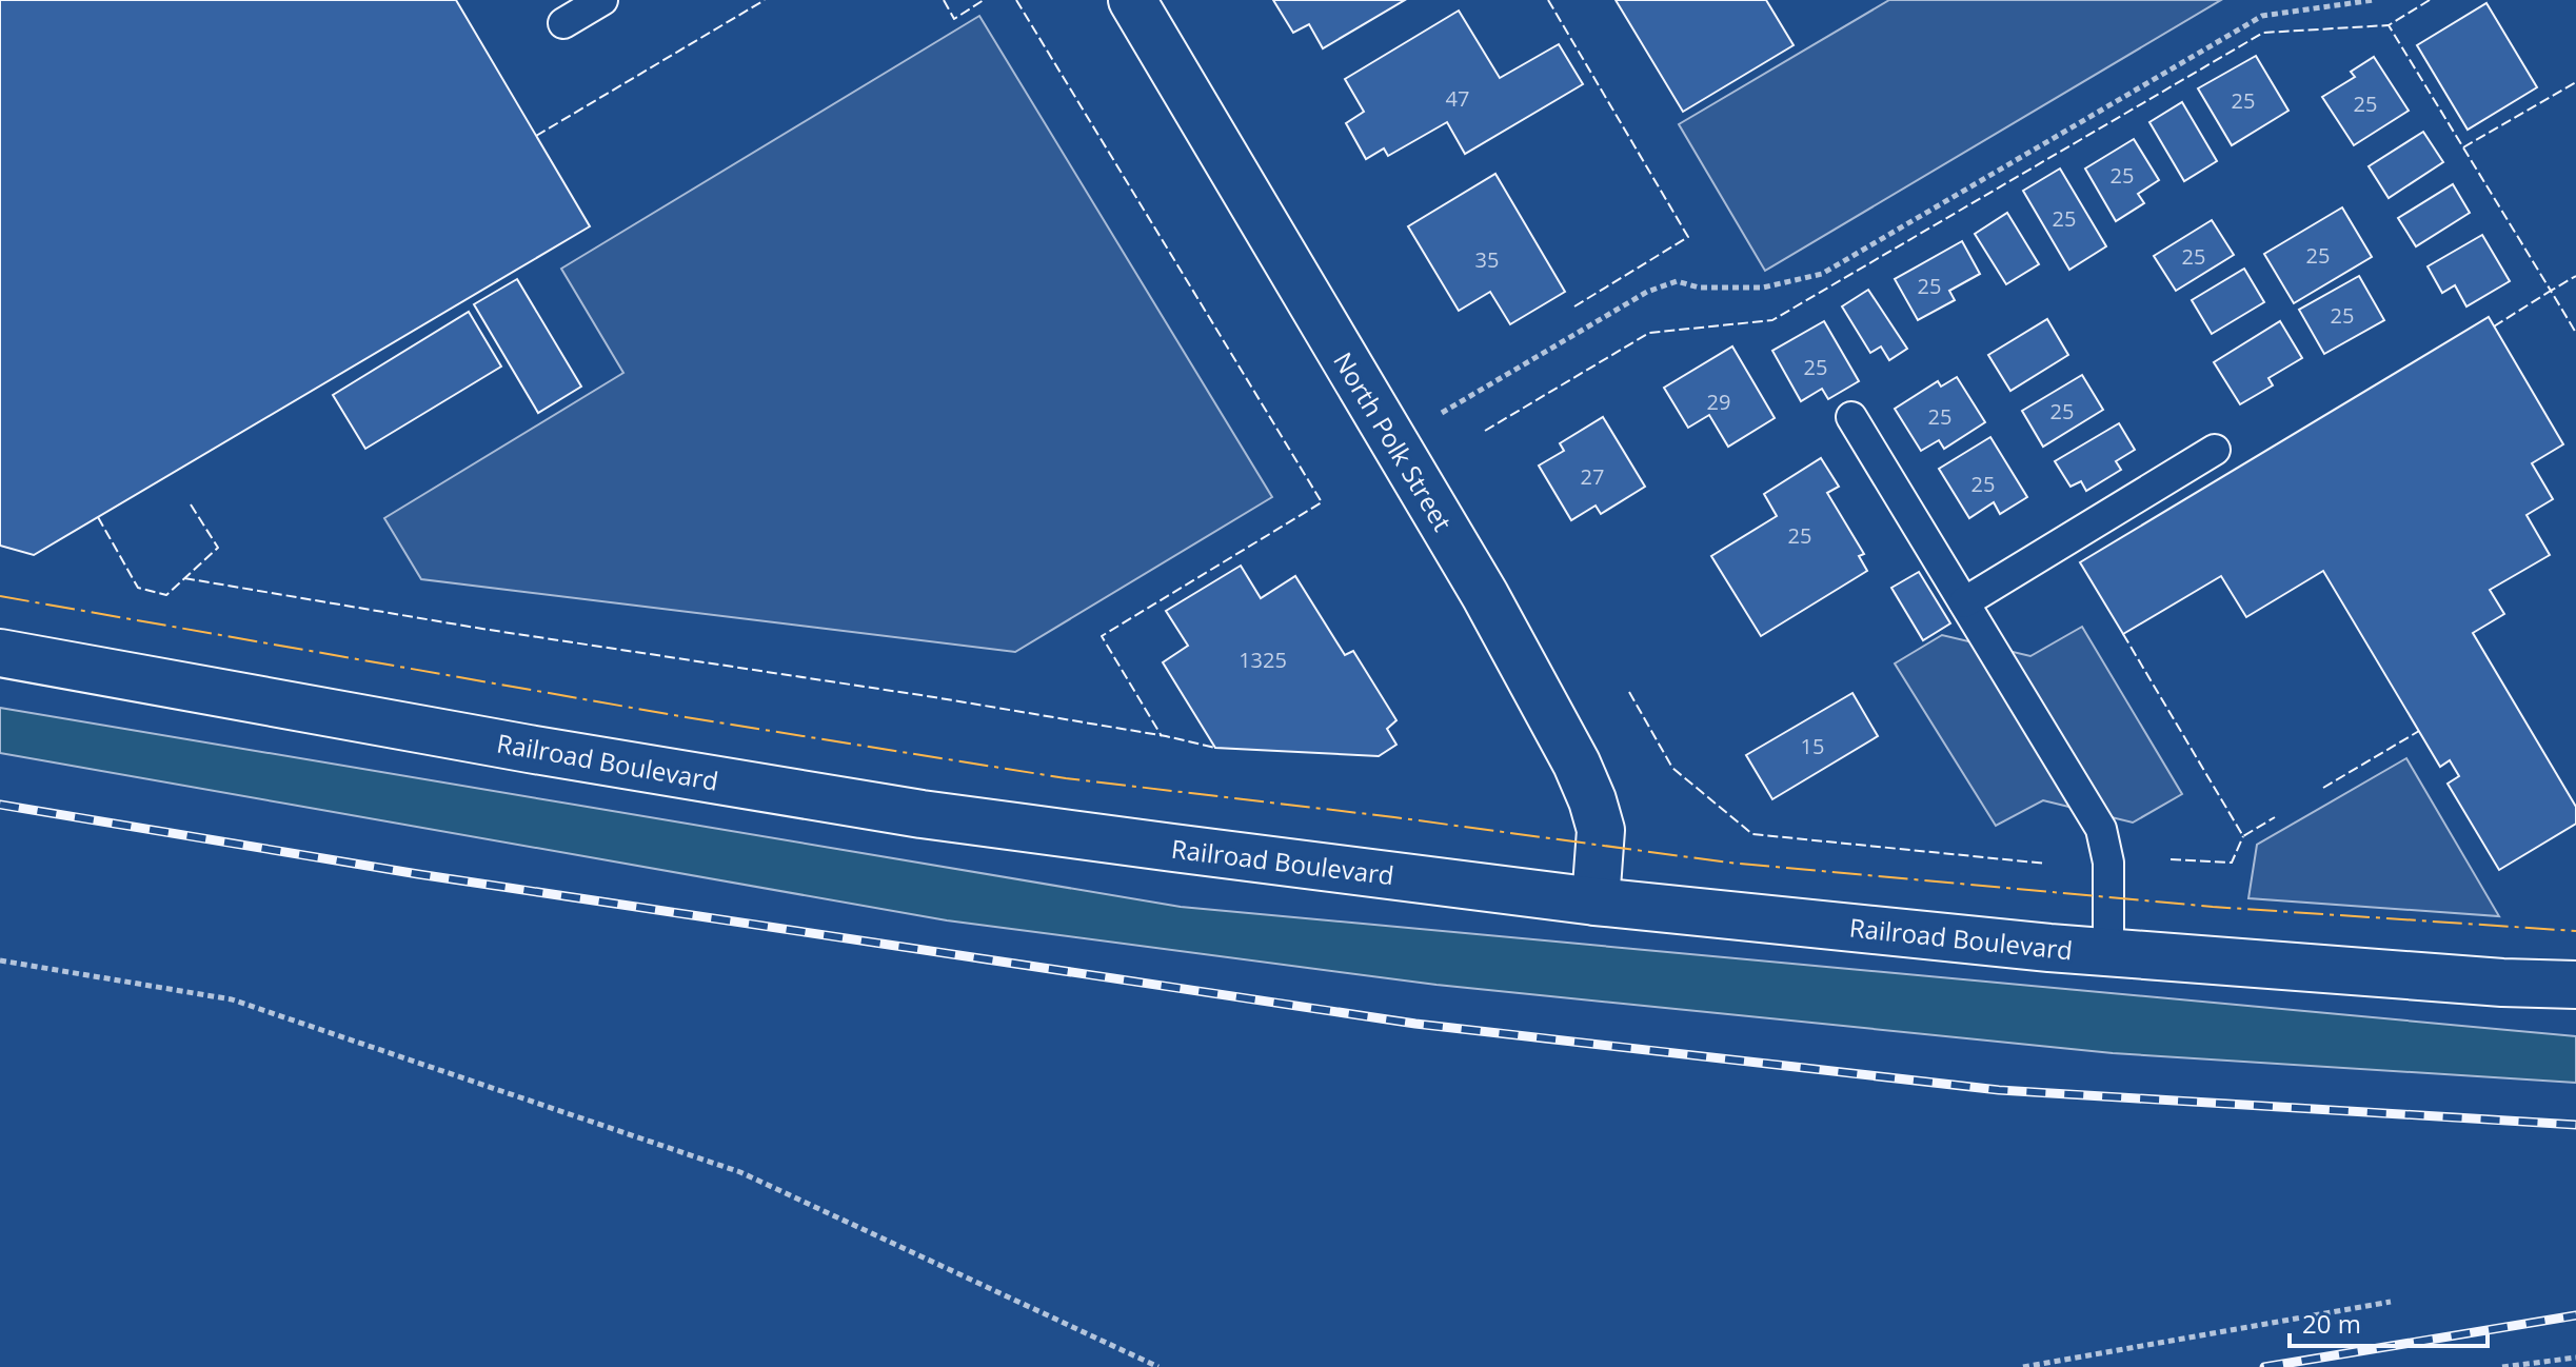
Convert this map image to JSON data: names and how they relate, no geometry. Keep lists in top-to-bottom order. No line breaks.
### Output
{"streets":{"street":["North Polk Street","Railroad Boulevard"]},"crossings":[["North Polk Street","Railroad Boulevard"]],"house_numbers":["47","25","25","25","25","25","25","35","25","25","25","29","25","25","27","25","25","1325","15"],"scale_bar":"20 m"}
